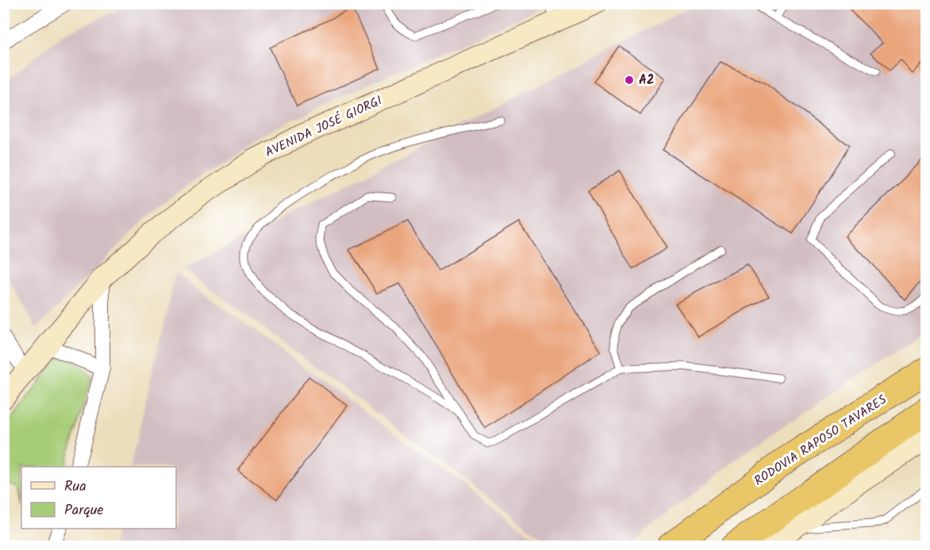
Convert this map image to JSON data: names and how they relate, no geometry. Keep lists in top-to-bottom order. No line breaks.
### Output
{"streets":{"highway":["RODOVIA RAPOSO TAVARES"],"street":["AVENIDA JOSÉ GIORGI"]},"places":["A2"],"legend":["Rua","Parque"]}
